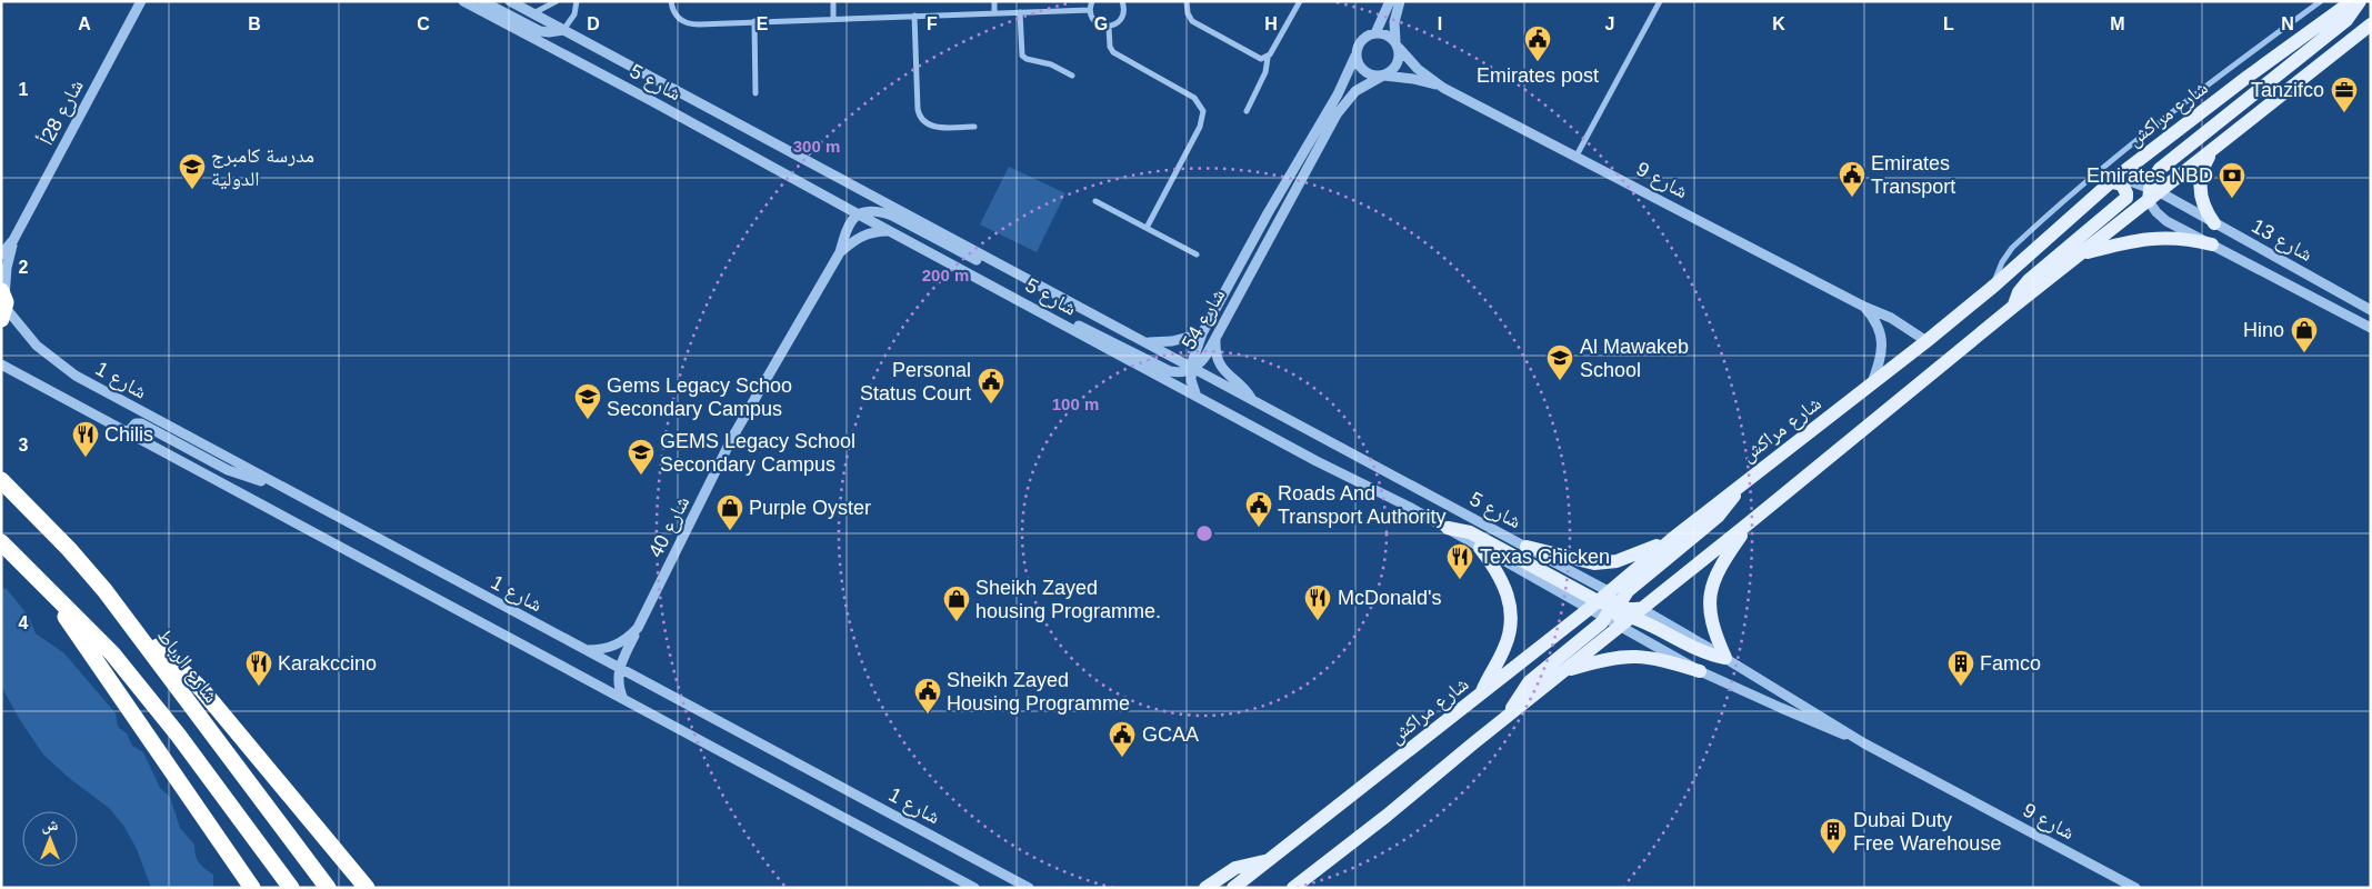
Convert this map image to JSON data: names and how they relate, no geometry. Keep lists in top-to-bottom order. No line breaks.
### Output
{"streets":{"highway":["شارع الرباط"],"main road":["شارع مراكش"],"street":["شارع 5","شارع 28أ","شارع 9","شارع 13","شارع 54","شارع 1","شارع 40"]},"crossings":[["شارع 5","شارع مراكش"],["شارع 5","شارع 9"],["شارع 5","شارع 54"],["شارع 5","شارع 40"],["شارع 28أ","شارع 1"],["شارع مراكش","شارع 9"],["شارع مراكش","شارع 13"],["شارع 9","شارع 54"],["شارع 1","شارع 40"]],"places":{"public building":["Emirates post","Emirates Transport","Personal Status Court","Roads And Transport Authority","Sheikh Zayed Housing Programme","GCAA"],"office":["Tanzifco"],"school or university":["مدرسة كامبرج الدولية","Al Mawakeb School","Gems Legacy Schoo Secondary Campus","GEMS Legacy School Secondary Campus"],"bank":["Emirates NBD"],"shop":["Hino","Purple Oyster","Sheikh Zayed housing Programme."],"restaurant":["Chilis","Texas Chicken","McDonald's","Karakccino"],"building":["Famco","Dubai Duty Free Warehouse"]},"north":"top","grid":{"columns":["A","B","C","D","E","F","G","H","I","J","K","L","M","N"],"rows":["1","2","3","4"]},"rings":["300 m","200 m","100 m"]}
